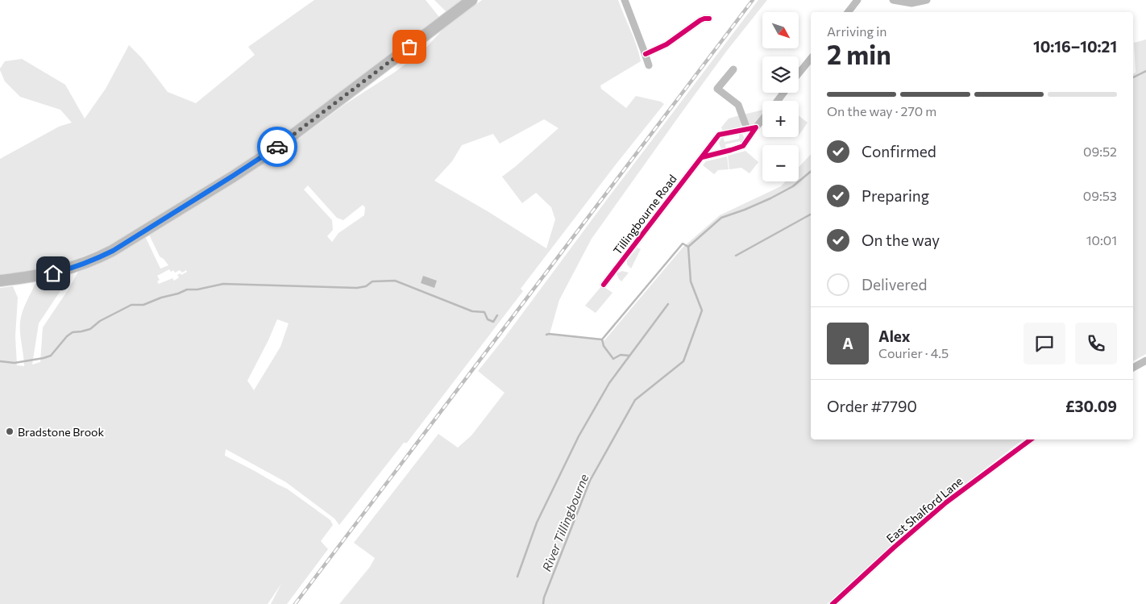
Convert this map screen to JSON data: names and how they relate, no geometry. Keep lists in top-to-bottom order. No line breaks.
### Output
{"streets":{"street":["Tillingbourne Road","East Shalford Lane"]},"water":["River Tillingbourne"],"places":["Bradstone Brook"],"north":"bottom right","page":{"map_buttons":["+","−"],"heading":["2 min","Arriving in","10:16–10:21"],"panel":["Alex","Courier · 4.5","Order #7790","£30.09"],"bar":"On the way · 270 m","list":[["Confirmed","09:52"],["Preparing","09:53"],["On the way","10:01"],"Delivered"],"round":"A"}}
